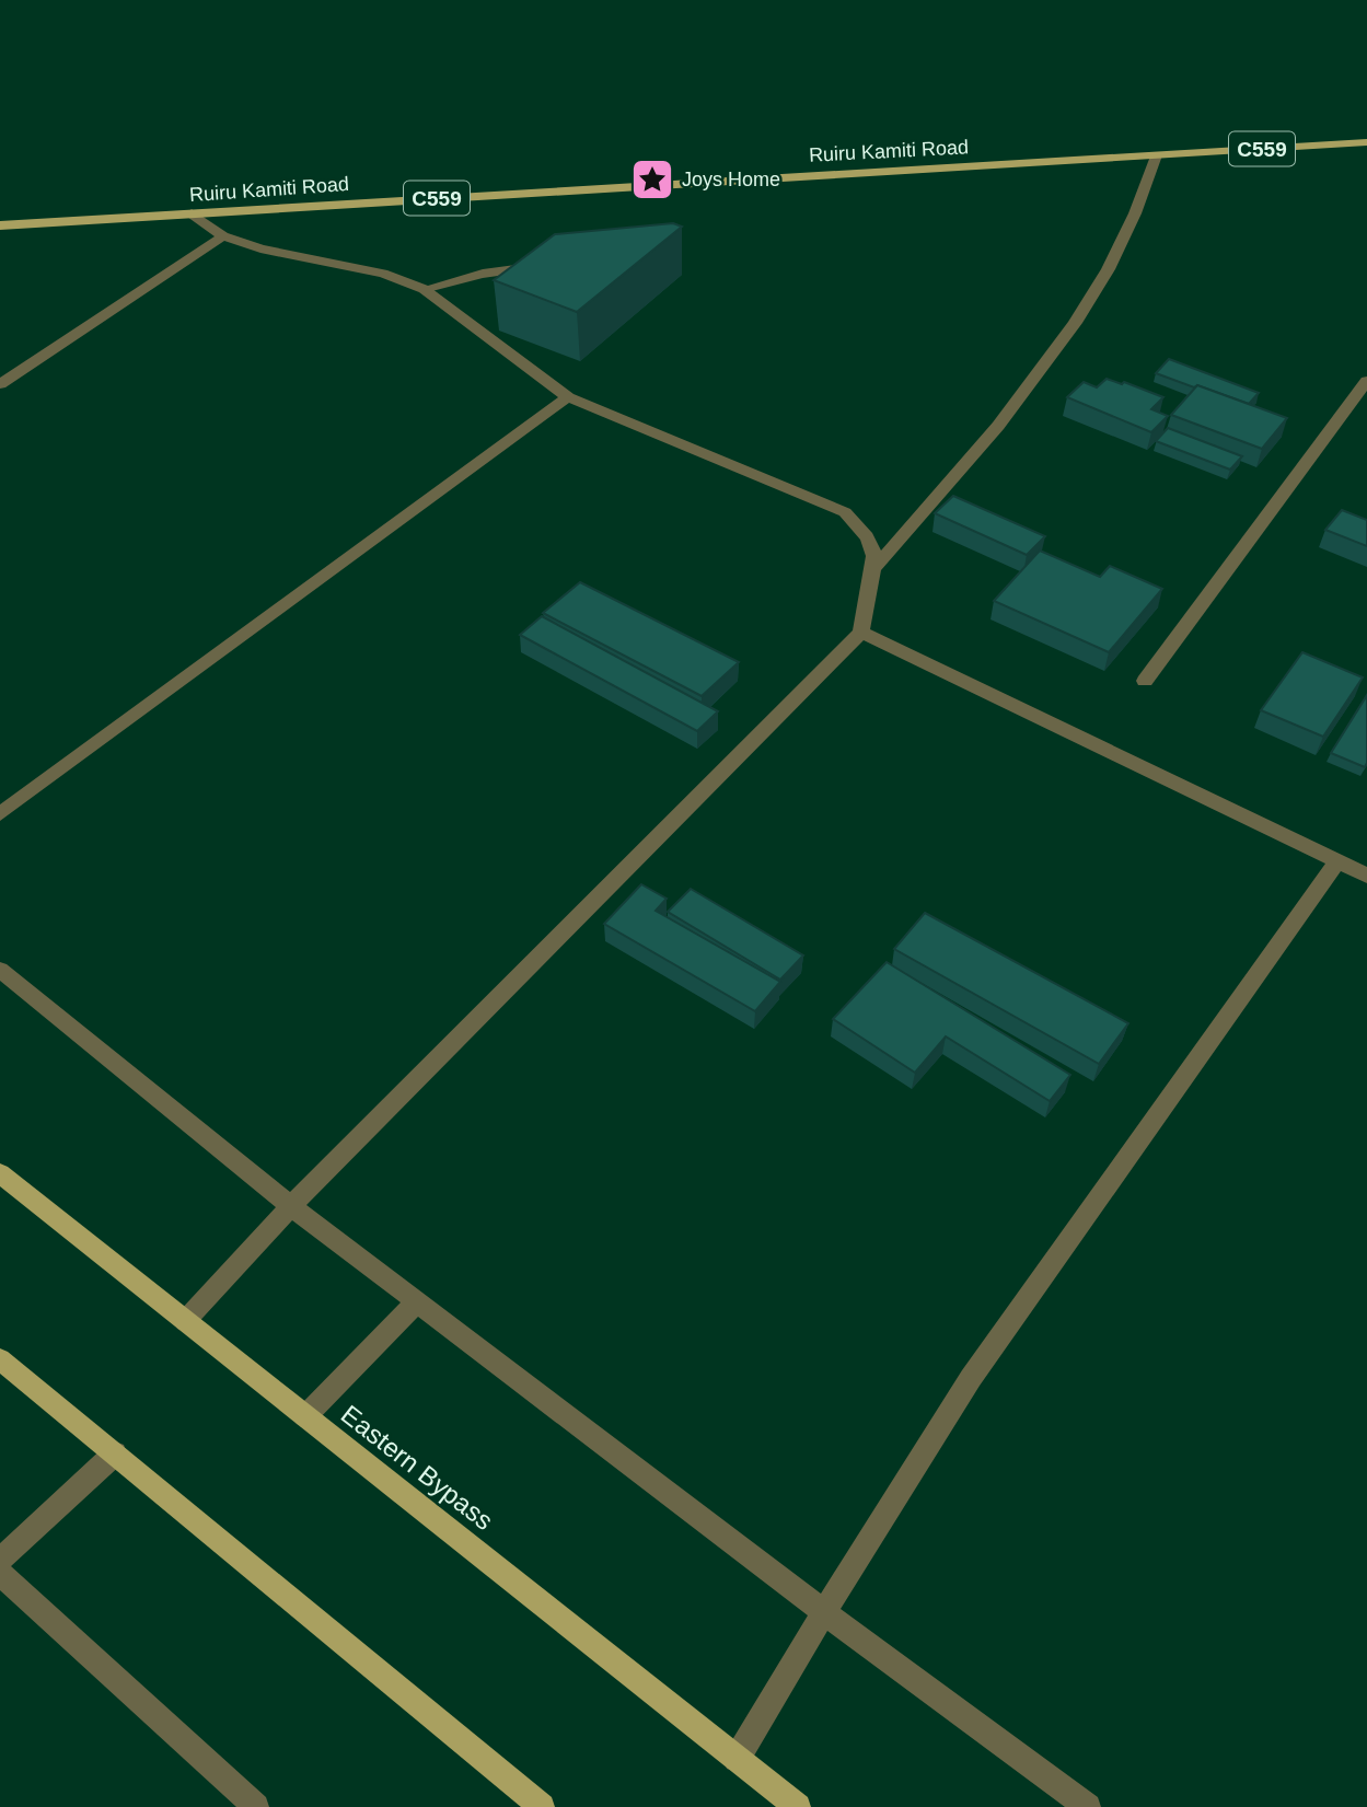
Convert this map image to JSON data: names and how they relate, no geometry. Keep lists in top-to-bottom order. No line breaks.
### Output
{"streets":{"main road":["C559","Ruiru Kamiti Road","Eastern Bypass"]},"places":{"place":["Joys Home"]}}
